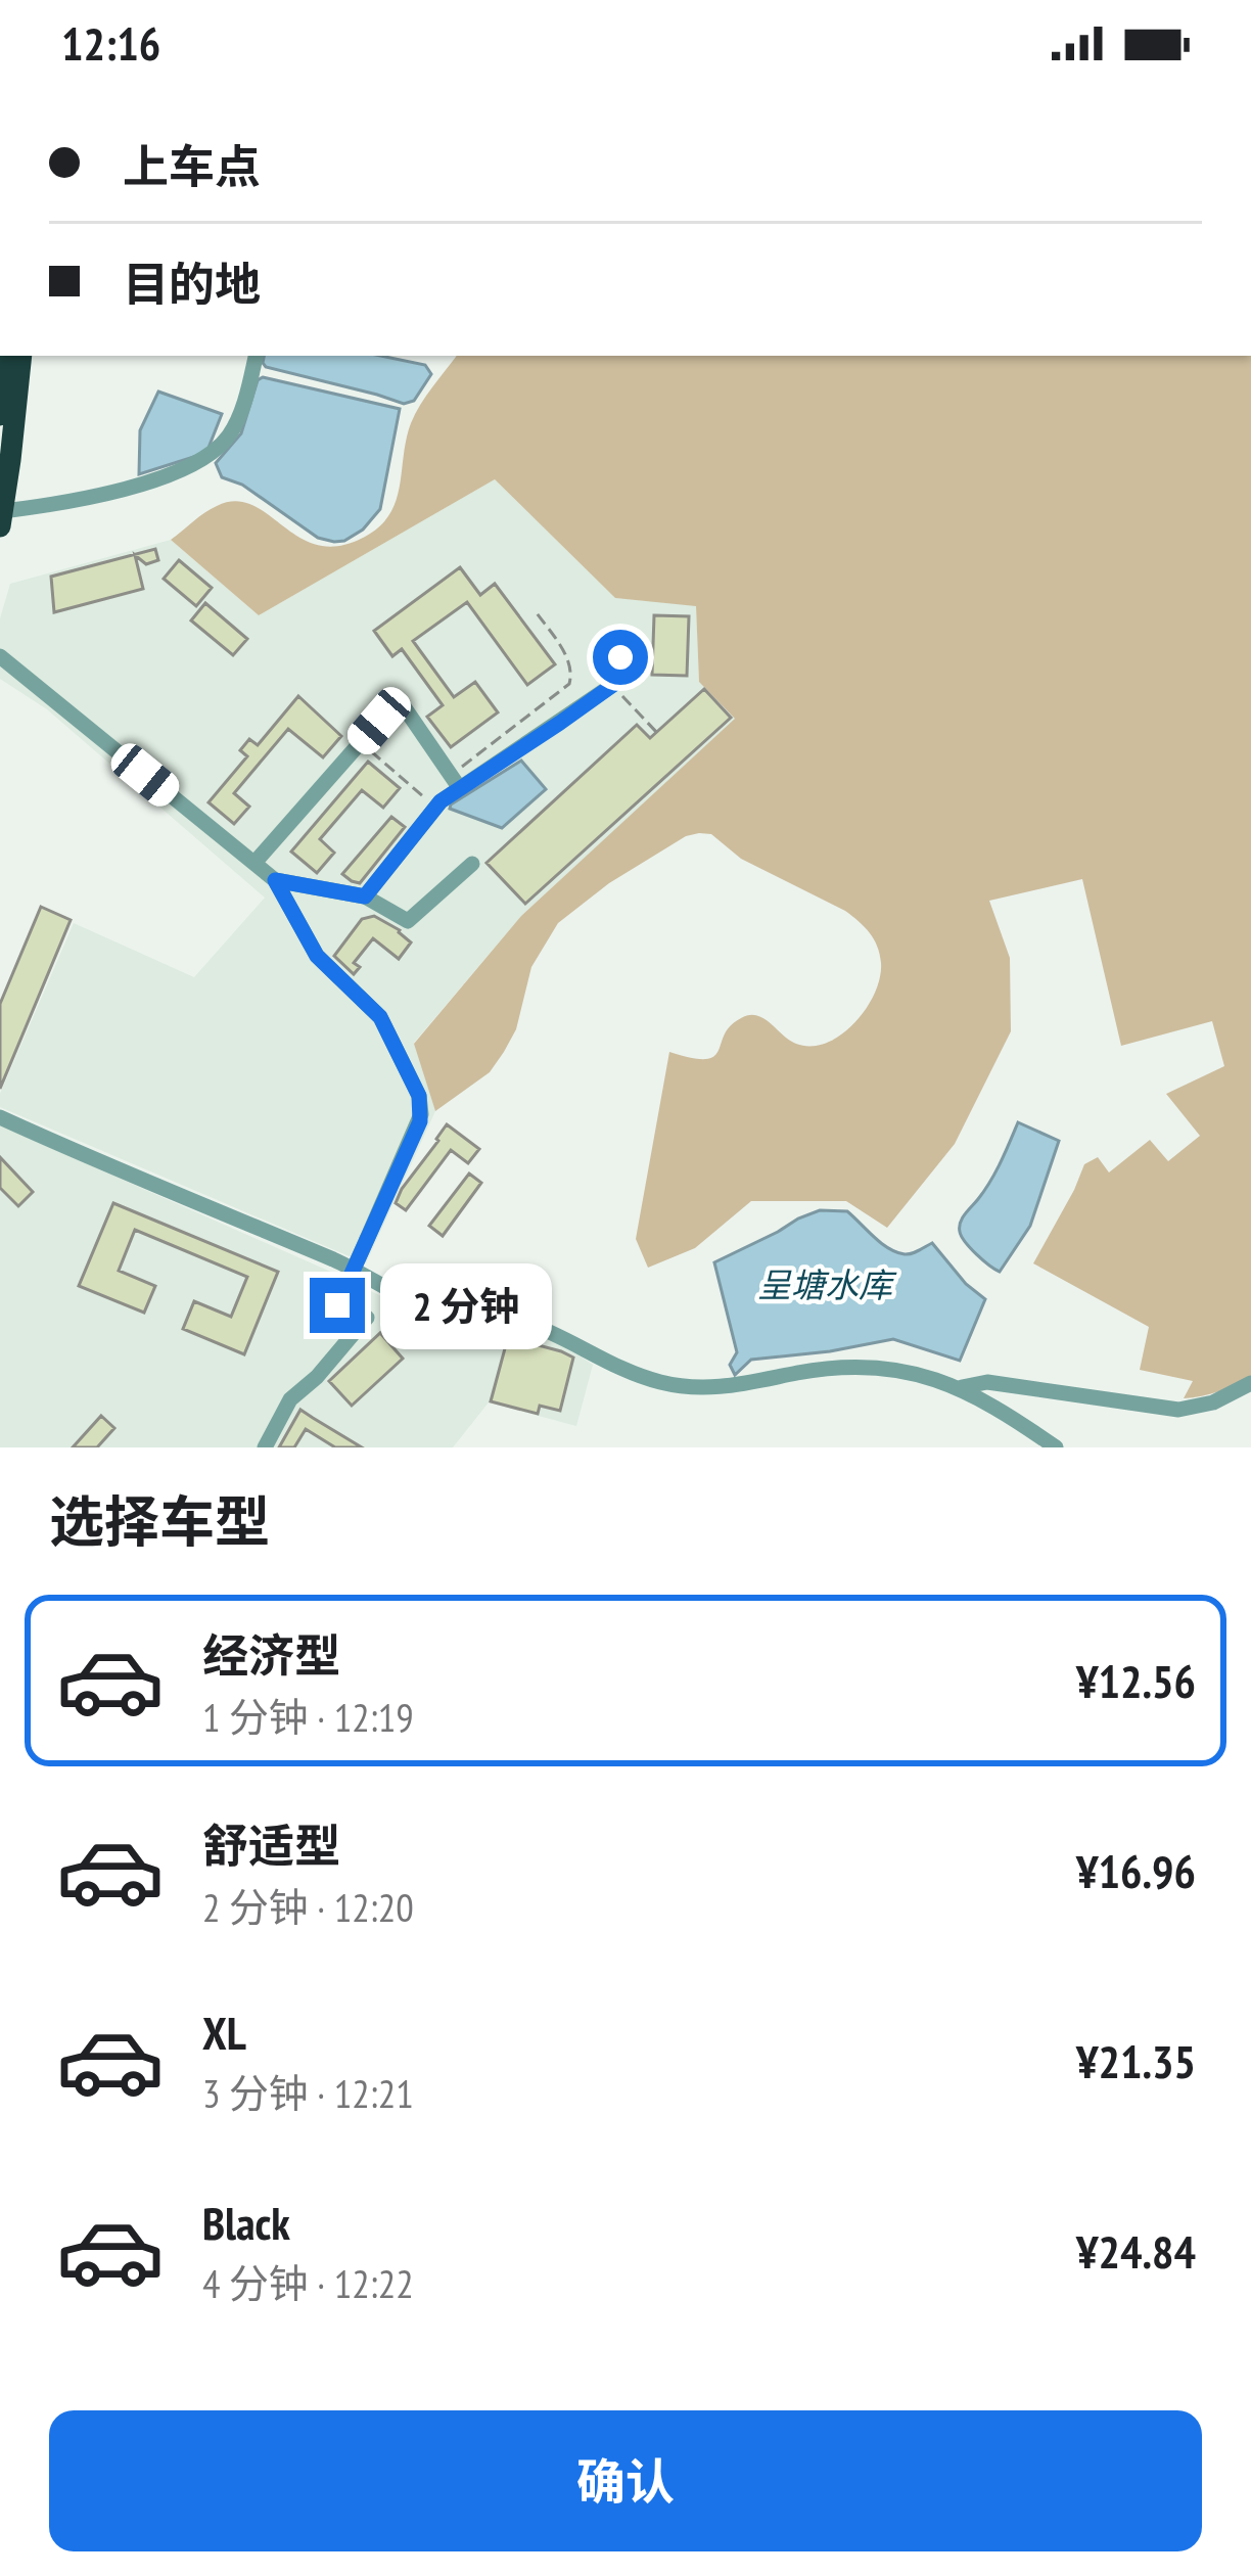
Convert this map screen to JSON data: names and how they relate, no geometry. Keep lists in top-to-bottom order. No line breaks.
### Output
{"water":["呈塘水库"],"page":{"status":"12:16","banner":["上车点","目的地"],"bubble":"2 分钟","heading":"选择车型","list":[{"name":"经济型","note":"1 分钟 · 12:19","value":"¥12.56"},{"name":"舒适型","note":"2 分钟 · 12:20","value":"¥16.96"},{"name":"XL","note":"3 分钟 · 12:21","value":"¥21.35"},{"name":"Black","note":"4 分钟 · 12:22","value":"¥24.84"}],"buttons":"确认"}}
